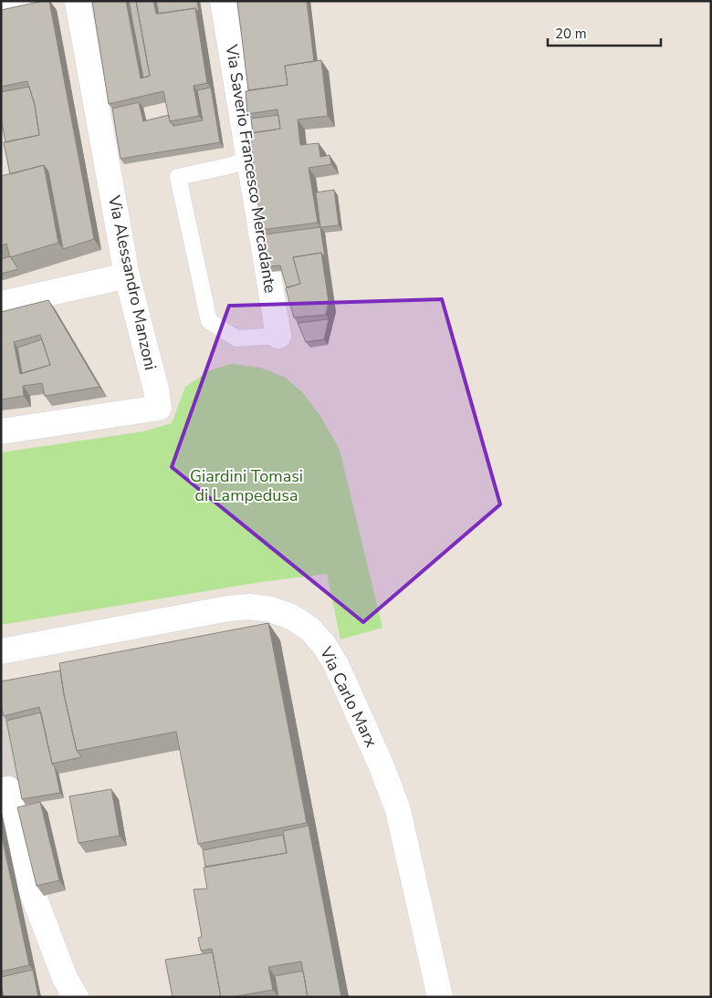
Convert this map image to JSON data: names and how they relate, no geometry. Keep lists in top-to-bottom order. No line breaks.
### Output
{"streets":{"street":["Via Saverio Francesco Mercadante","Via Alessandro Manzoni","Via Carlo Marx"]},"parks":["Giardini Tomasi di Lampedusa"],"scale_bar":"20 m"}
